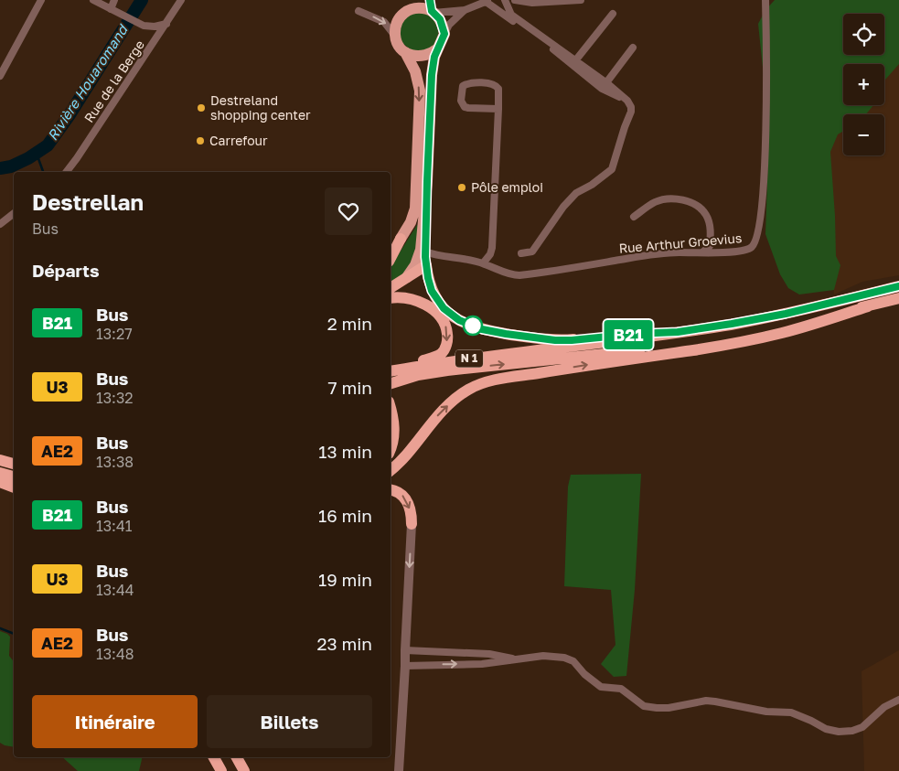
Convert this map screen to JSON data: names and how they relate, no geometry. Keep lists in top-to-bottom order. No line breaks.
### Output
{"streets":{"highway":["N 1"],"street":["Rue de la Berge","Rue Arthur Groevius"]},"water":["Rivière Houaromand"],"places":["Destreland shopping center","Carrefour","Pôle emploi"],"lines":["bus line B21"],"page":{"on_map":"B21","map_buttons":["+","−"],"heading":[["Destrellan","Bus"],"Départs"],"list":[{"mark":"B21","name":"Bus","note":"13:27","value":"2 min"},{"mark":"U3","name":"Bus","note":"13:32","value":"7 min"},{"mark":"AE2","name":"Bus","note":"13:38","value":"13 min"},{"mark":"B21","name":"Bus","note":"13:41","value":"16 min"},{"mark":"U3","name":"Bus","note":"13:44","value":"19 min"},{"mark":"AE2","name":"Bus","note":"13:48","value":"23 min"}],"buttons":["Itinéraire","Billets"]}}
